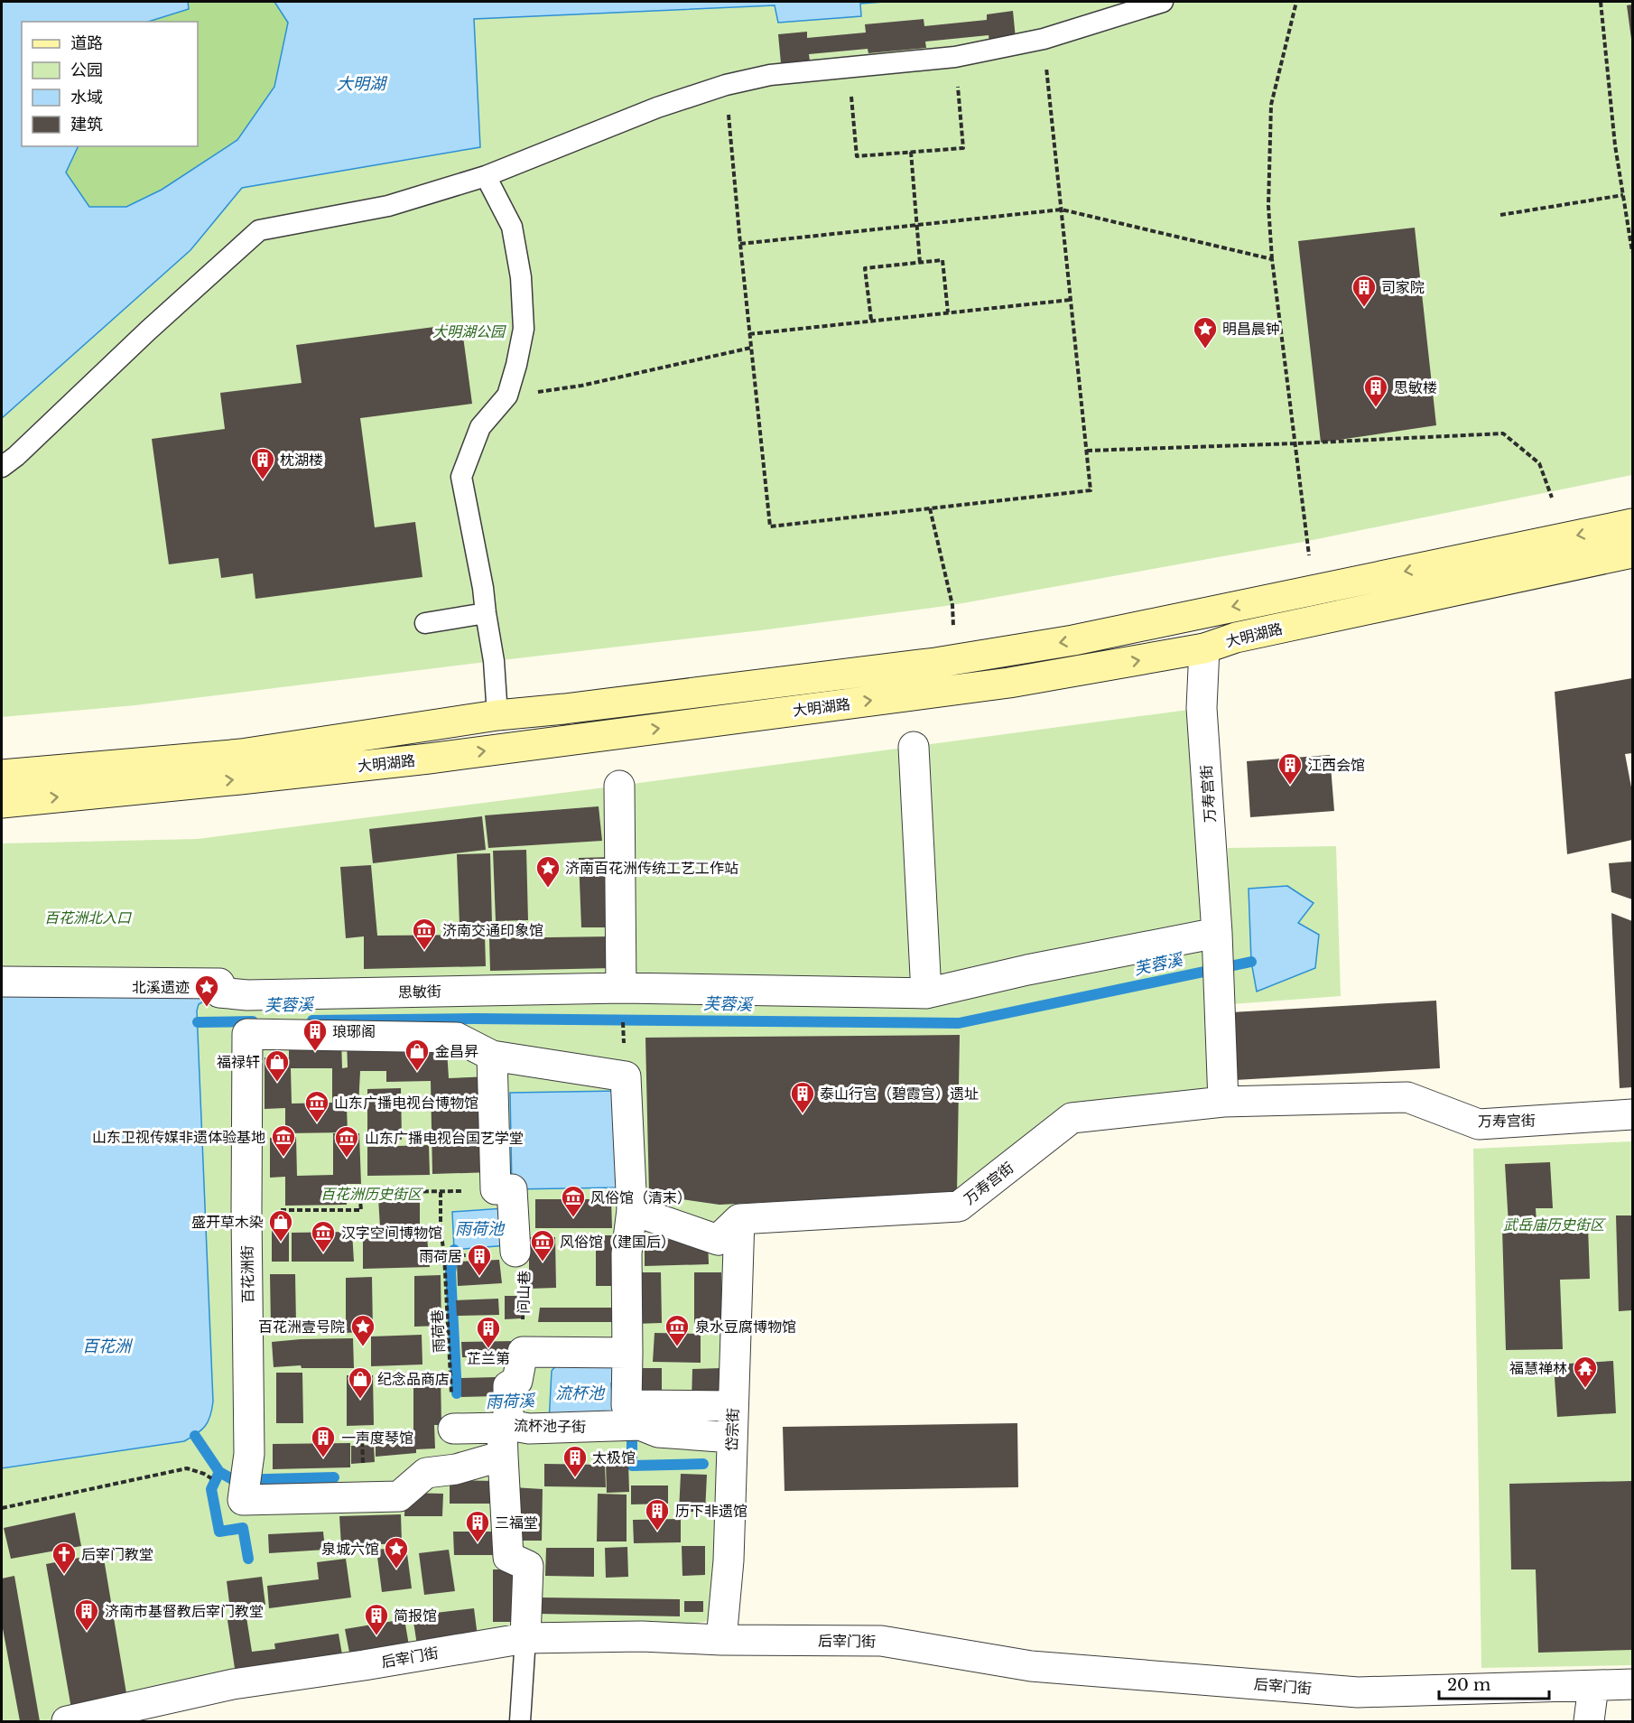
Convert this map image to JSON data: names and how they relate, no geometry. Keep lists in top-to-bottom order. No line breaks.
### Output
{"streets":{"main road":["大明湖路"],"street":["万寿宫街","思敏街","百花洲街","问山巷","流杯池子街","岱宗街","后宰门街"],"path":["雨荷巷"]},"crossings":[["大明湖路","万寿宫街"],["万寿宫街","思敏街"],["万寿宫街","岱宗街"],["百花洲街","流杯池子街"],["流杯池子街","岱宗街"],["岱宗街","后宰门街"]],"water":["大明湖","芙蓉溪","雨荷池","百花洲","流杯池","雨荷溪"],"parks":["大明湖公园","百花洲北入口","百花洲历史街区","武岳庙历史街区"],"places":{"building":["司家院","思敏楼","枕湖楼","江西会馆","琅琊阁","泰山行宫（碧霞宫）遗址","雨荷居","芷兰第","一声度琴馆","太极馆","历下非遗馆","三福堂","济南市基督教后宰门教堂","简报馆"],"place":["明昌晨钟","济南百花洲传统工艺工作站","北溪遗迹","百花洲壹号院","泉城六馆"],"museum":["济南交通印象馆","山东广播电视台博物馆","山东卫视传媒非遗体验基地","山东广播电视台国艺学堂","风俗馆（清末）","汉字空间博物馆","风俗馆（建国后）","泉水豆腐博物馆"],"shop":["金昌昇","福禄轩","盛开草木染","纪念品商店"],"temple":["福慧禅林"],"church":["后宰门教堂"]},"legend":["道路","公园","水域","建筑"],"scale_bar":"20 m"}
